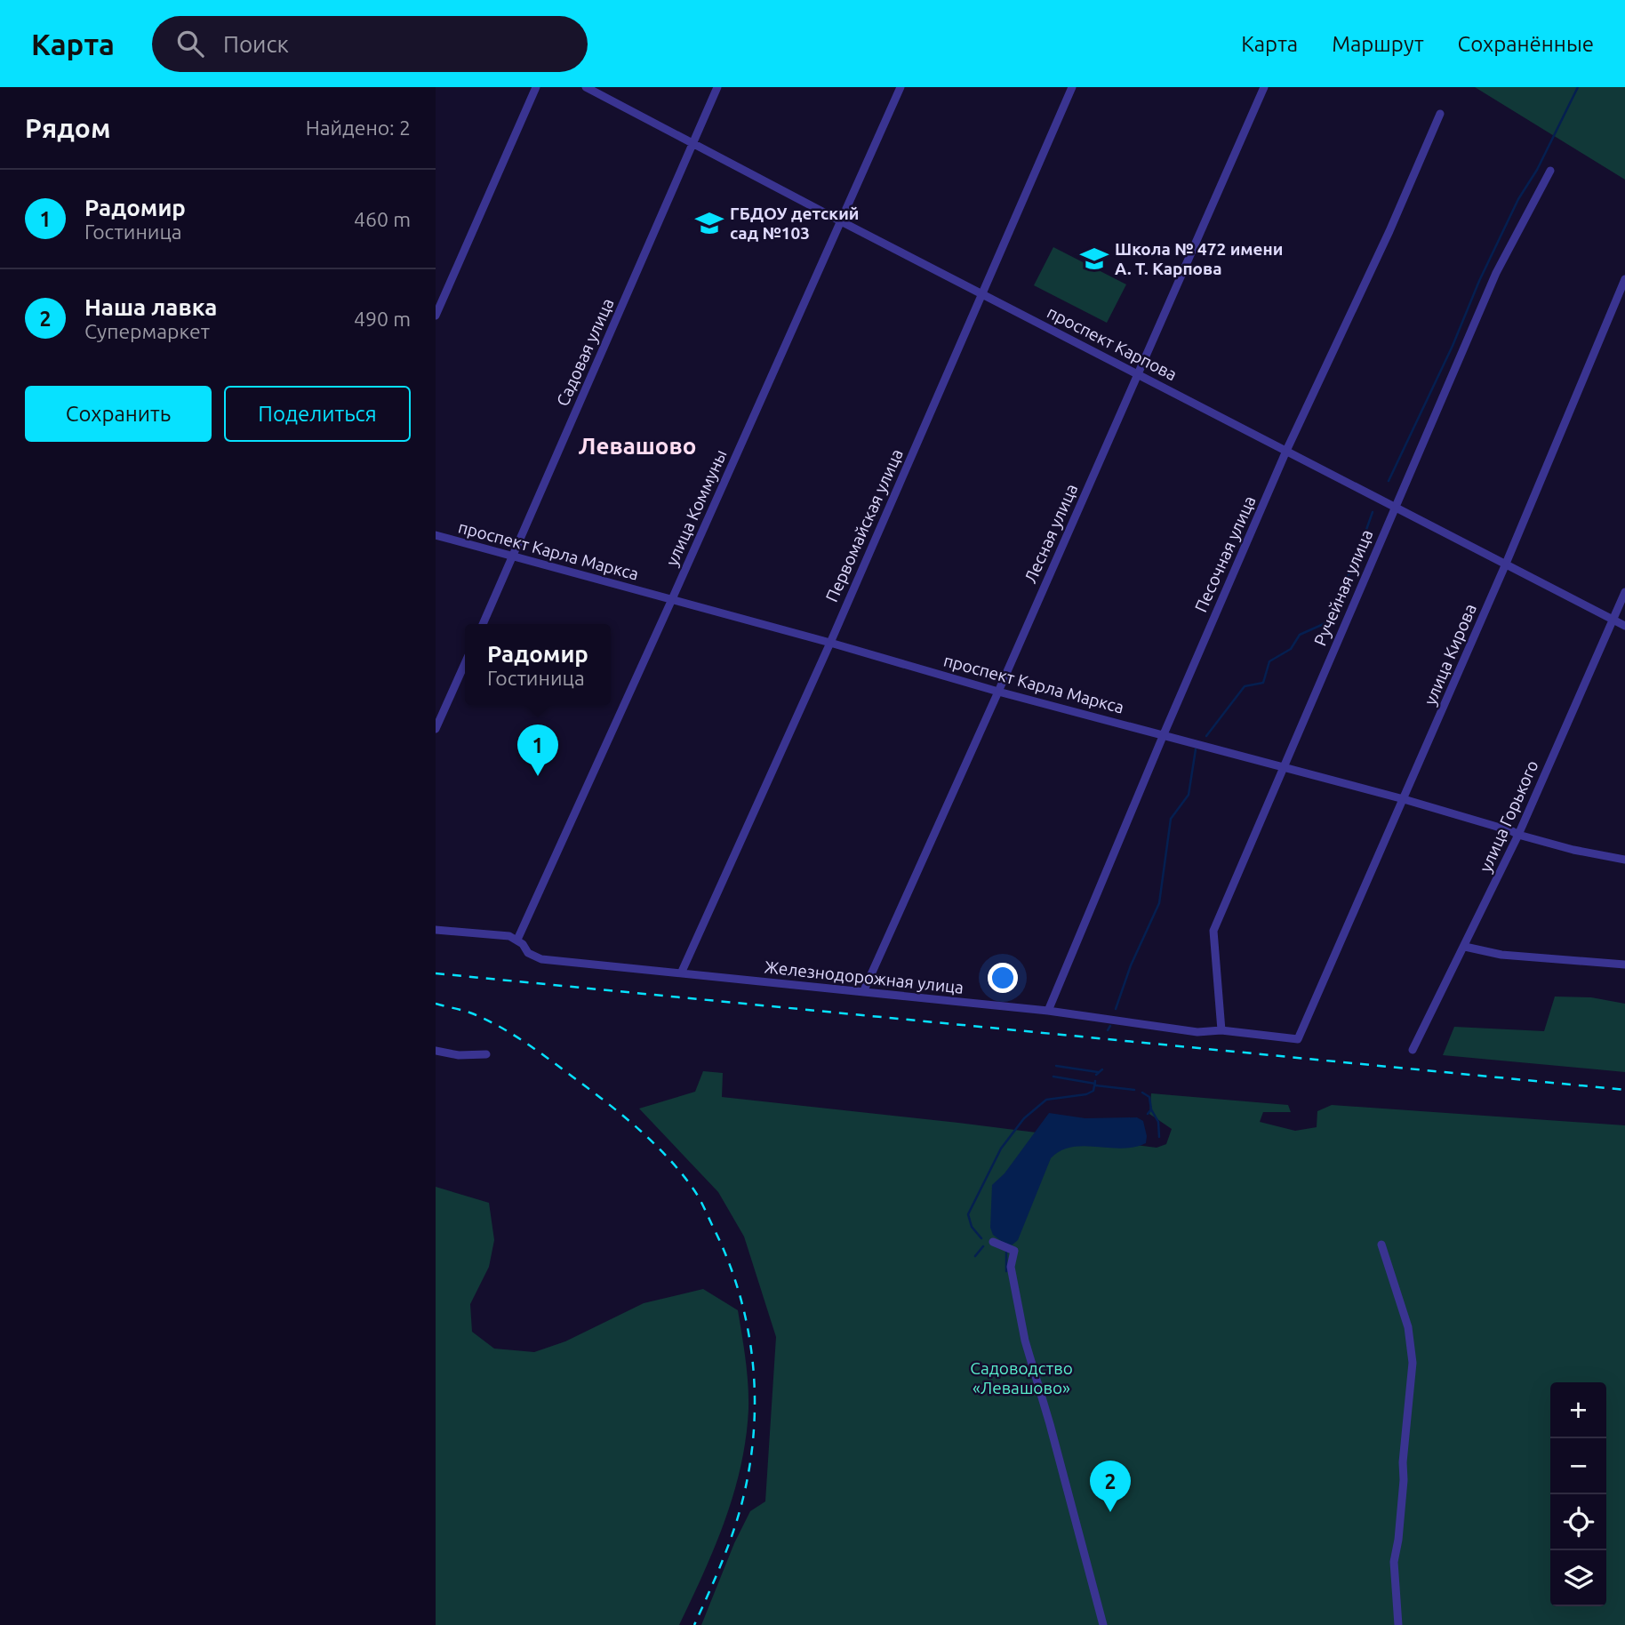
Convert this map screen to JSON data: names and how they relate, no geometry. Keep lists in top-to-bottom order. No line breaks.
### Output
{"streets":{"street":["проспект Карпова","Садовая улица","улица Коммуны","Первомайская улица","Лесная улица","проспект Карла Маркса","Песочная улица","Ручейная улица","улица Кирова","улица Горького","Железнодорожная улица"]},"crossings":[["проспект Карпова","Садовая улица"],["проспект Карпова","улица Коммуны"],["проспект Карпова","Первомайская улица"],["проспект Карпова","Лесная улица"],["проспект Карпова","Песочная улица"],["проспект Карпова","Ручейная улица"],["проспект Карпова","улица Кирова"],["проспект Карпова","улица Горького"],["Садовая улица","проспект Карла Маркса"],["улица Коммуны","проспект Карла Маркса"],["улица Коммуны","Железнодорожная улица"],["Первомайская улица","проспект Карла Маркса"],["Первомайская улица","Железнодорожная улица"],["Лесная улица","проспект Карла Маркса"],["Лесная улица","Железнодорожная улица"],["проспект Карла Маркса","Песочная улица"],["проспект Карла Маркса","Ручейная улица"],["проспект Карла Маркса","улица Кирова"],["проспект Карла Маркса","улица Горького"],["Песочная улица","Железнодорожная улица"],["Ручейная улица","Железнодорожная улица"],["улица Кирова","Железнодорожная улица"]],"districts":["Левашово"],"parks":["Садоводство «Левашово»"],"places":{"school or university":["ГБДОУ детский сад №103","Школа № 472 имени А. Т. Карпова"]},"page":{"header":"Карта","search":"Поиск","nav":["Карта","Маршрут","Сохранённые"],"heading":["Рядом","Найдено: 2"],"list":[{"mark":"1","name":"Радомир","note":"Гостиница","value":"460 m"},{"mark":"2","name":"Наша лавка","note":"Супермаркет","value":"490 m"}],"buttons":["Сохранить","Поделиться"],"popup":["Радомир","Гостиница"],"pins":["1","2"],"map_buttons":["+","−"]}}
